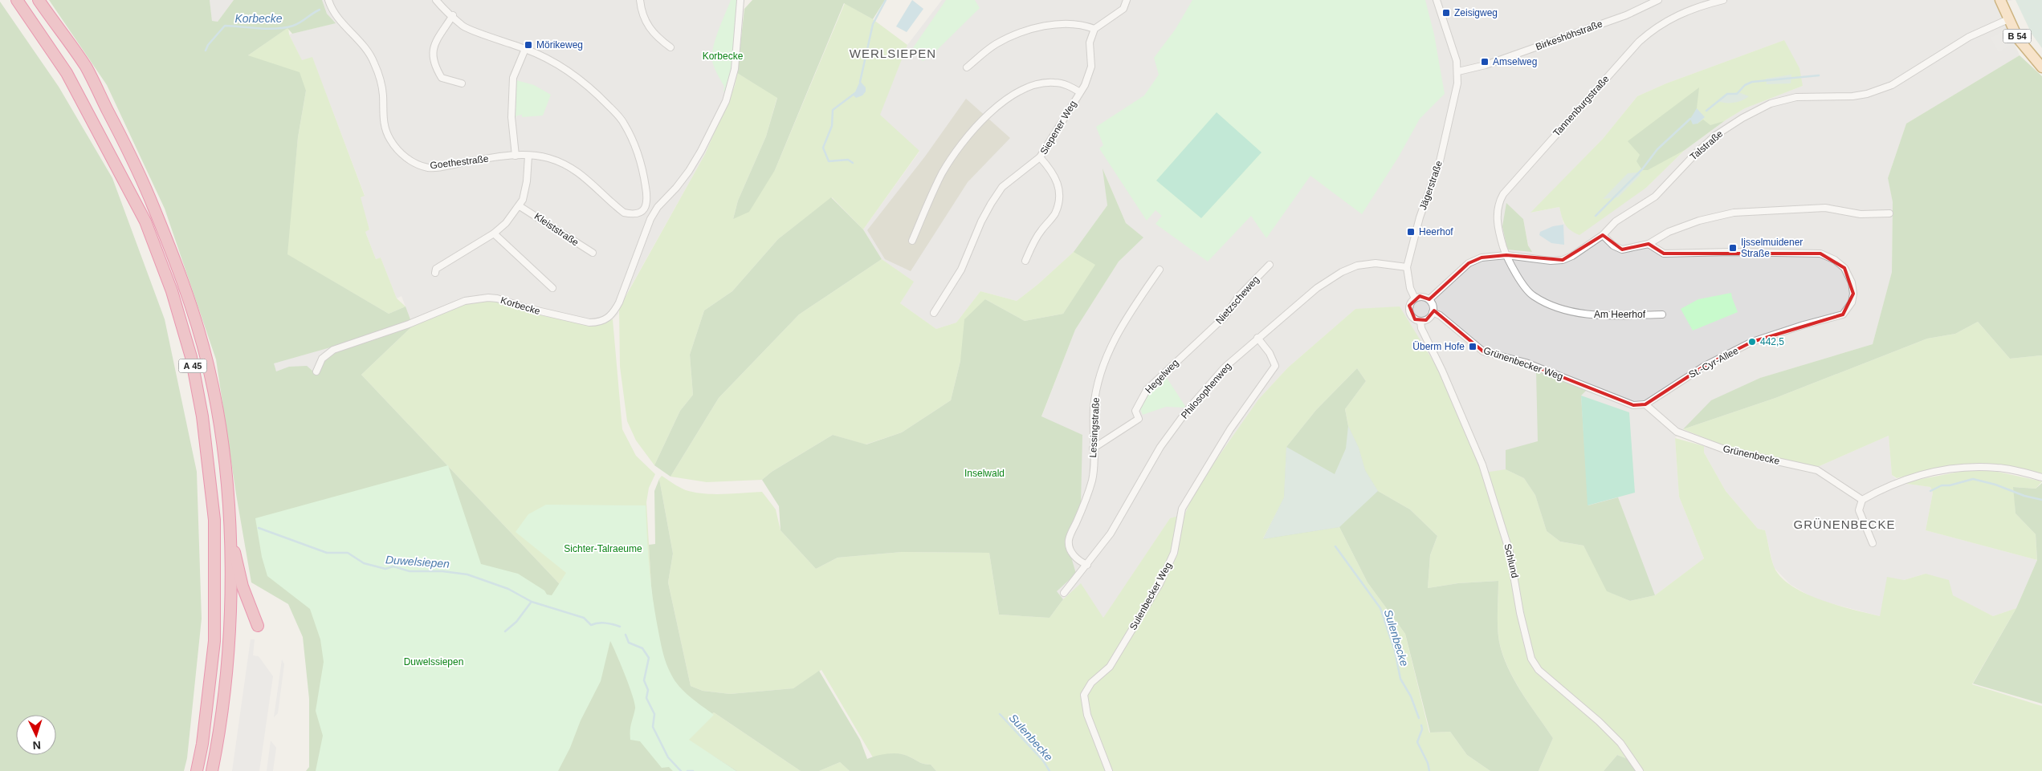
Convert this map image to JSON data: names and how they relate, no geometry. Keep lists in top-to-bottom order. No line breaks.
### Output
{"streets":{"highway":["A 45"],"main road":["B 54"],"street":["Birkeshöhstraße","Tannenburgstraße","Siepener Weg","Talstraße","Goethestraße","Jägerstraße","Kleiststraße","Nietzscheweg","Korbecke","Am Heerhof","St.-Cyr-Allee","Grünenbecker Weg","Hegelweg","Philosophenweg","Lessingstraße","Grünenbecke","Schlund","Sulenbecker Weg"]},"crossings":[["Birkeshöhstraße","Jägerstraße"],["B 54","Talstraße"],["Tannenburgstraße","Talstraße"],["Tannenburgstraße","Am Heerhof"],["Talstraße","Jägerstraße"],["Talstraße","Am Heerhof"],["Talstraße","Grünenbecker Weg"],["Talstraße","Schlund"],["Jägerstraße","Grünenbecker Weg"],["Jägerstraße","Philosophenweg"],["Jägerstraße","Schlund"],["Nietzscheweg","Hegelweg"],["St.-Cyr-Allee","Grünenbecker Weg"],["St.-Cyr-Allee","Grünenbecke"],["Grünenbecker Weg","Grünenbecke"],["Grünenbecker Weg","Schlund"],["Hegelweg","Lessingstraße"],["Philosophenweg","Lessingstraße"],["Philosophenweg","Sulenbecker Weg"]],"districts":["WERLSIEPEN","GRÜNENBECKE"],"water":["Korbecke","Duwelsiepen","Sulenbecke"],"parks":["Korbecke","Inselwald","Sichter-Talraeume","Duwelssiepen"],"places":{"transit":["Zeisigweg","Mörikeweg","Amselweg","Heerhof","Ijsselmuidener Straße","Überm Hofe"],"other":["442,5"]},"north":"bottom"}
